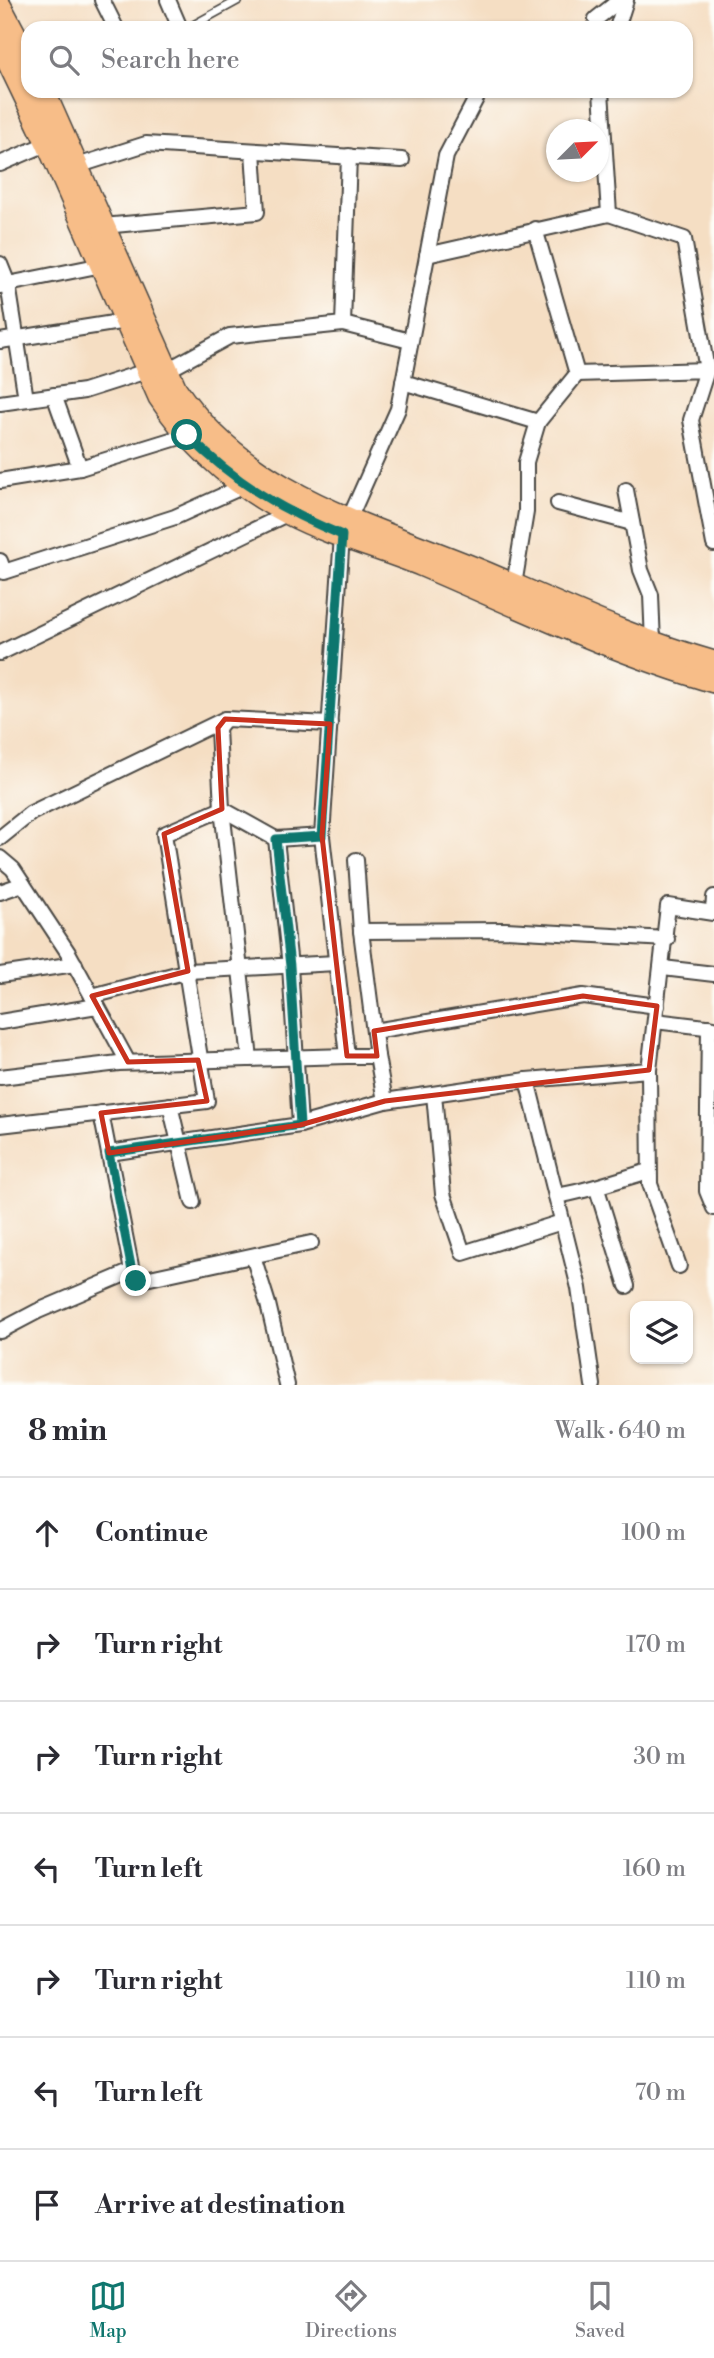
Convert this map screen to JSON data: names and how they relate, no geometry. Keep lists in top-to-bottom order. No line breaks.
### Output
{"north":"top right","page":{"search":"Search here","heading":["8 min","Walk · 640 m"],"list":[["Continue","100 m"],["Turn right","170 m"],["Turn right","30 m"],["Turn left","160 m"],["Turn right","110 m"],["Turn left","70 m"],"Arrive at destination"],"nav":["Map","Directions","Saved"]}}
